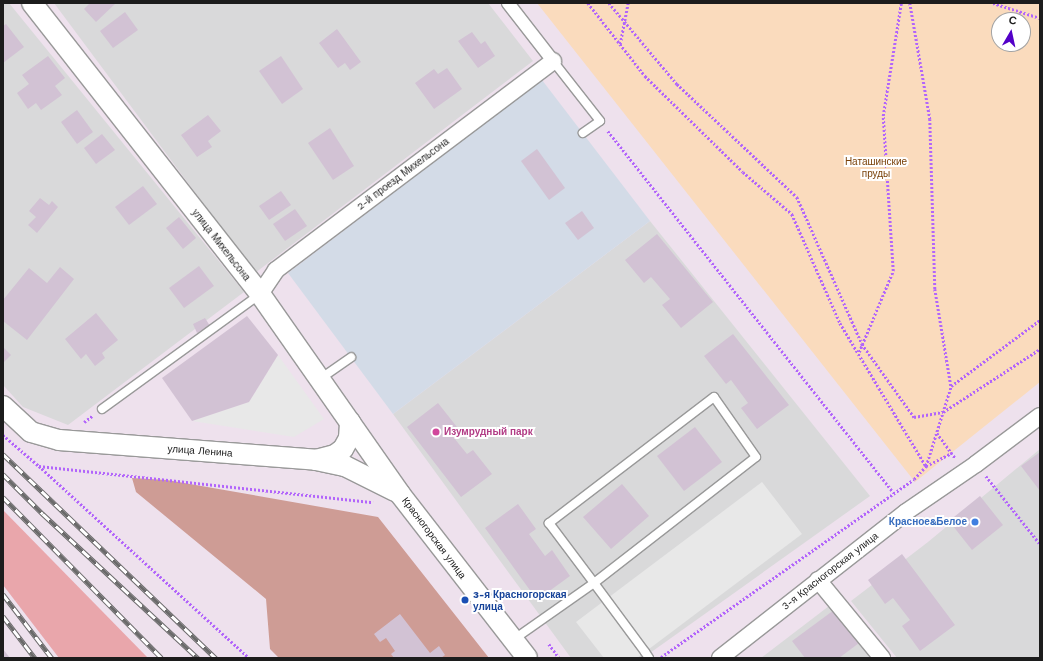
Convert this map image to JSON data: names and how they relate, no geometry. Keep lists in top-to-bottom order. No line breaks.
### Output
{"streets":{"street":["2-й проезд Михельсона","улица Михельсона","улица Ленина","Красногорская улица","3-я Красногорская улица"]},"crossings":[["2-й проезд Михельсона","улица Михельсона"],["улица Михельсона","улица Ленина"],["улица Михельсона","Красногорская улица"],["улица Ленина","Красногорская улица"]],"parks":["Наташинские пруды"],"places":["Изумрудный парк","Красное&Белое","3-я Красногорская улица"],"north":"top"}
